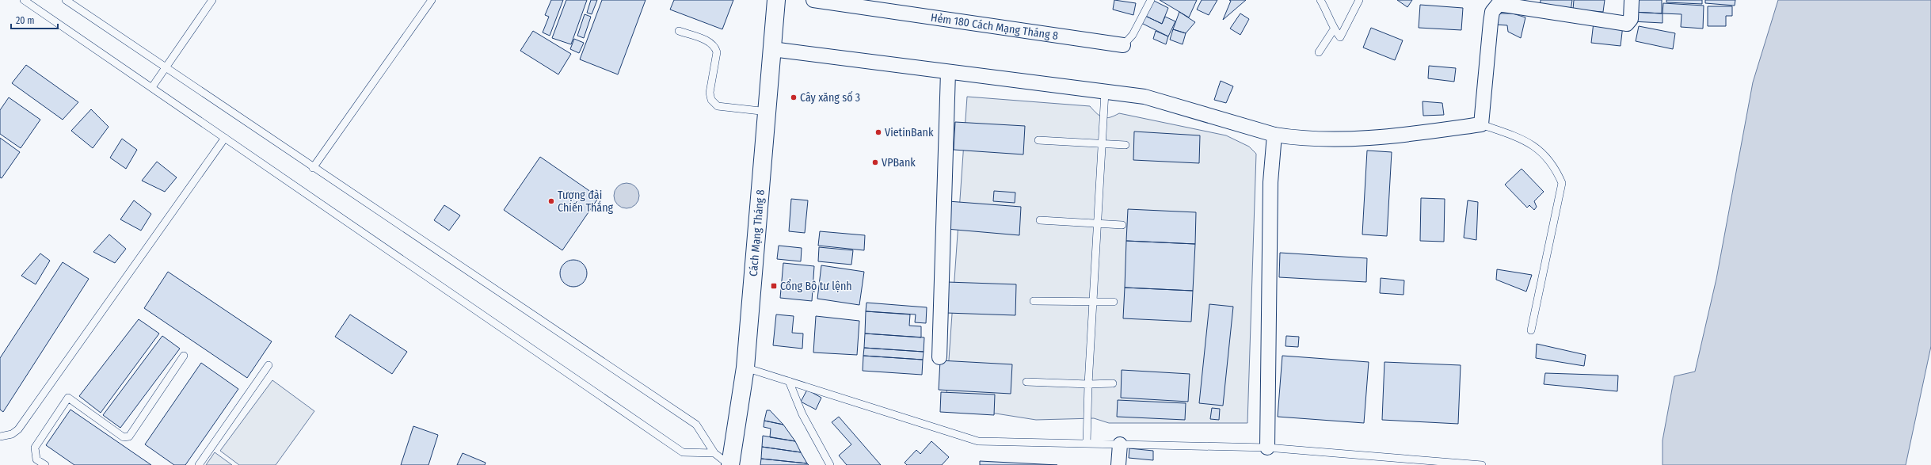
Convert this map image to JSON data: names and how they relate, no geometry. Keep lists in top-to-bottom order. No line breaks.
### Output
{"streets":{"highway":["Cách Mạng Tháng 8"],"street":["Hẻm 180 Cách Mạng Tháng 8"]},"places":{"other":["Cây xăng số 3","VietinBank","VPBank","Tượng đài Chiến Thắng"],"transit":["Cổng Bộ tư lệnh"]},"scale_bar":"20 m"}
